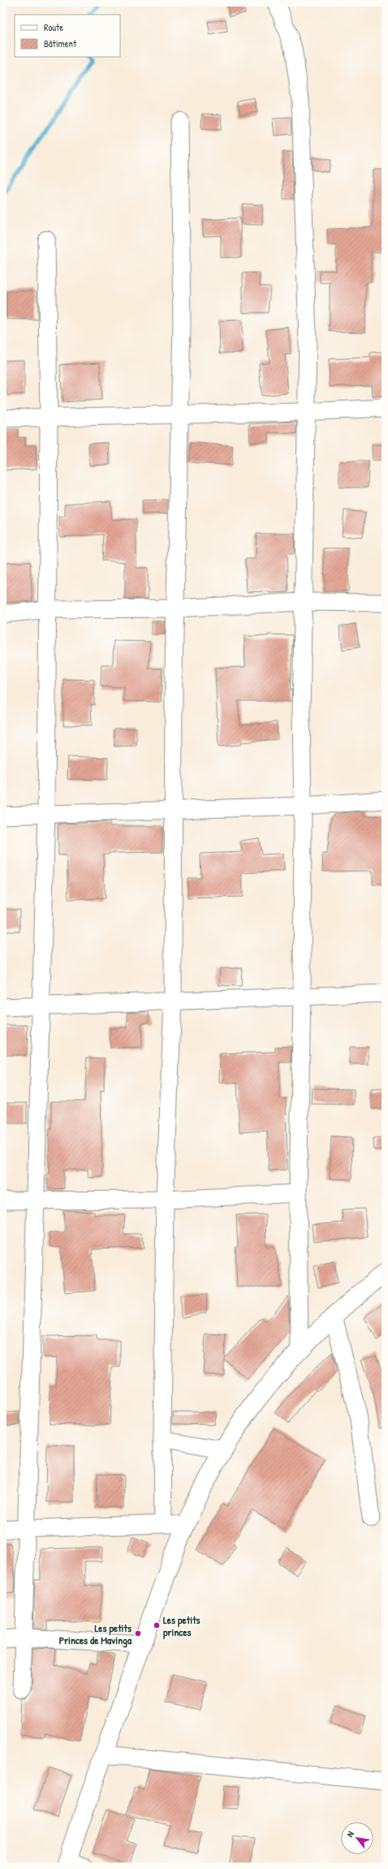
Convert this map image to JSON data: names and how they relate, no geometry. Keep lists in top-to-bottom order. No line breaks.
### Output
{"places":["Les petits princes","Les petits Princes de Mavinga"],"legend":["Route","Bâtiment"],"north":"top left"}
